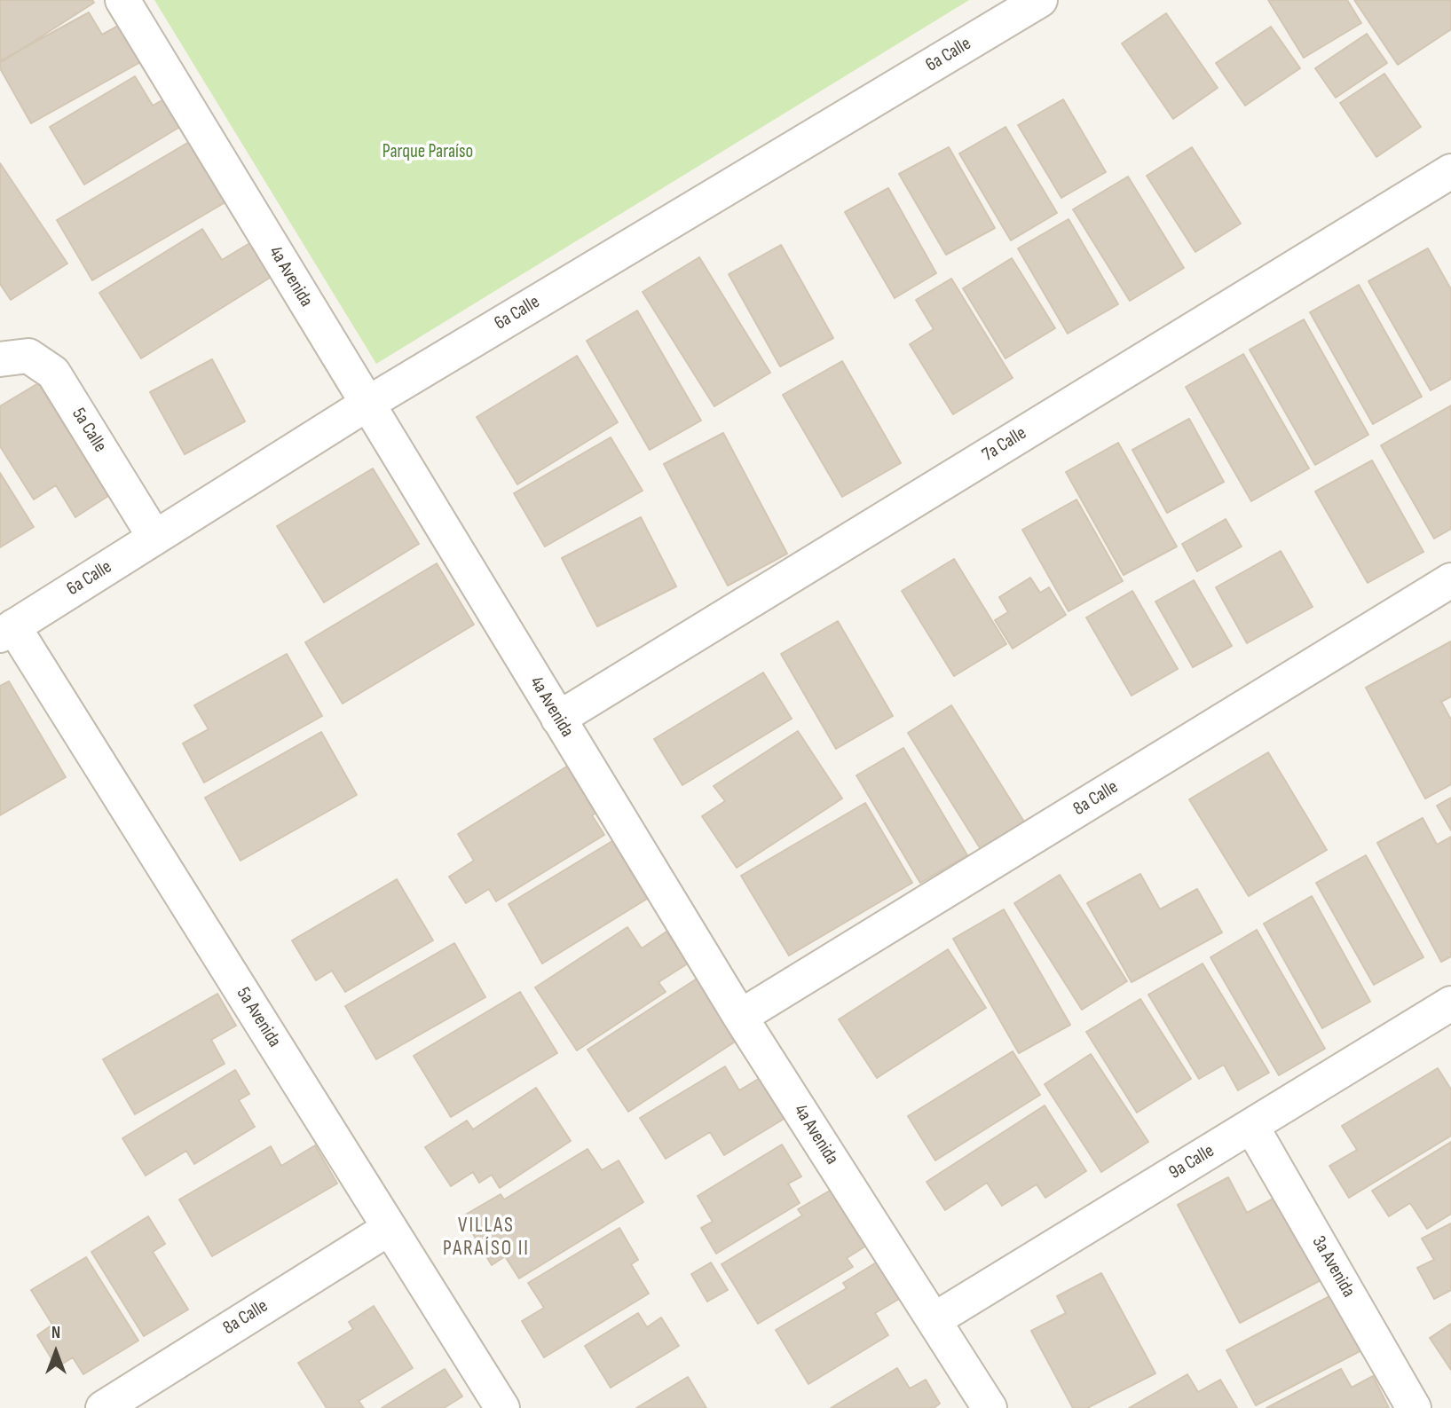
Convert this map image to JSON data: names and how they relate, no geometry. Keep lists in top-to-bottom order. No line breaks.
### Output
{"streets":{"street":["6a Calle","4a Avenida","5a Calle","7a Calle","8a Calle","5a Avenida","9a Calle","3a Avenida"]},"crossings":[["6a Calle","4a Avenida"],["6a Calle","5a Calle"],["6a Calle","5a Avenida"],["4a Avenida","7a Calle"],["4a Avenida","8a Calle"],["4a Avenida","9a Calle"],["8a Calle","5a Avenida"],["9a Calle","3a Avenida"]],"districts":["VILLAS PARAÍSO II"],"parks":["Parque Paraíso"],"north":"top"}
